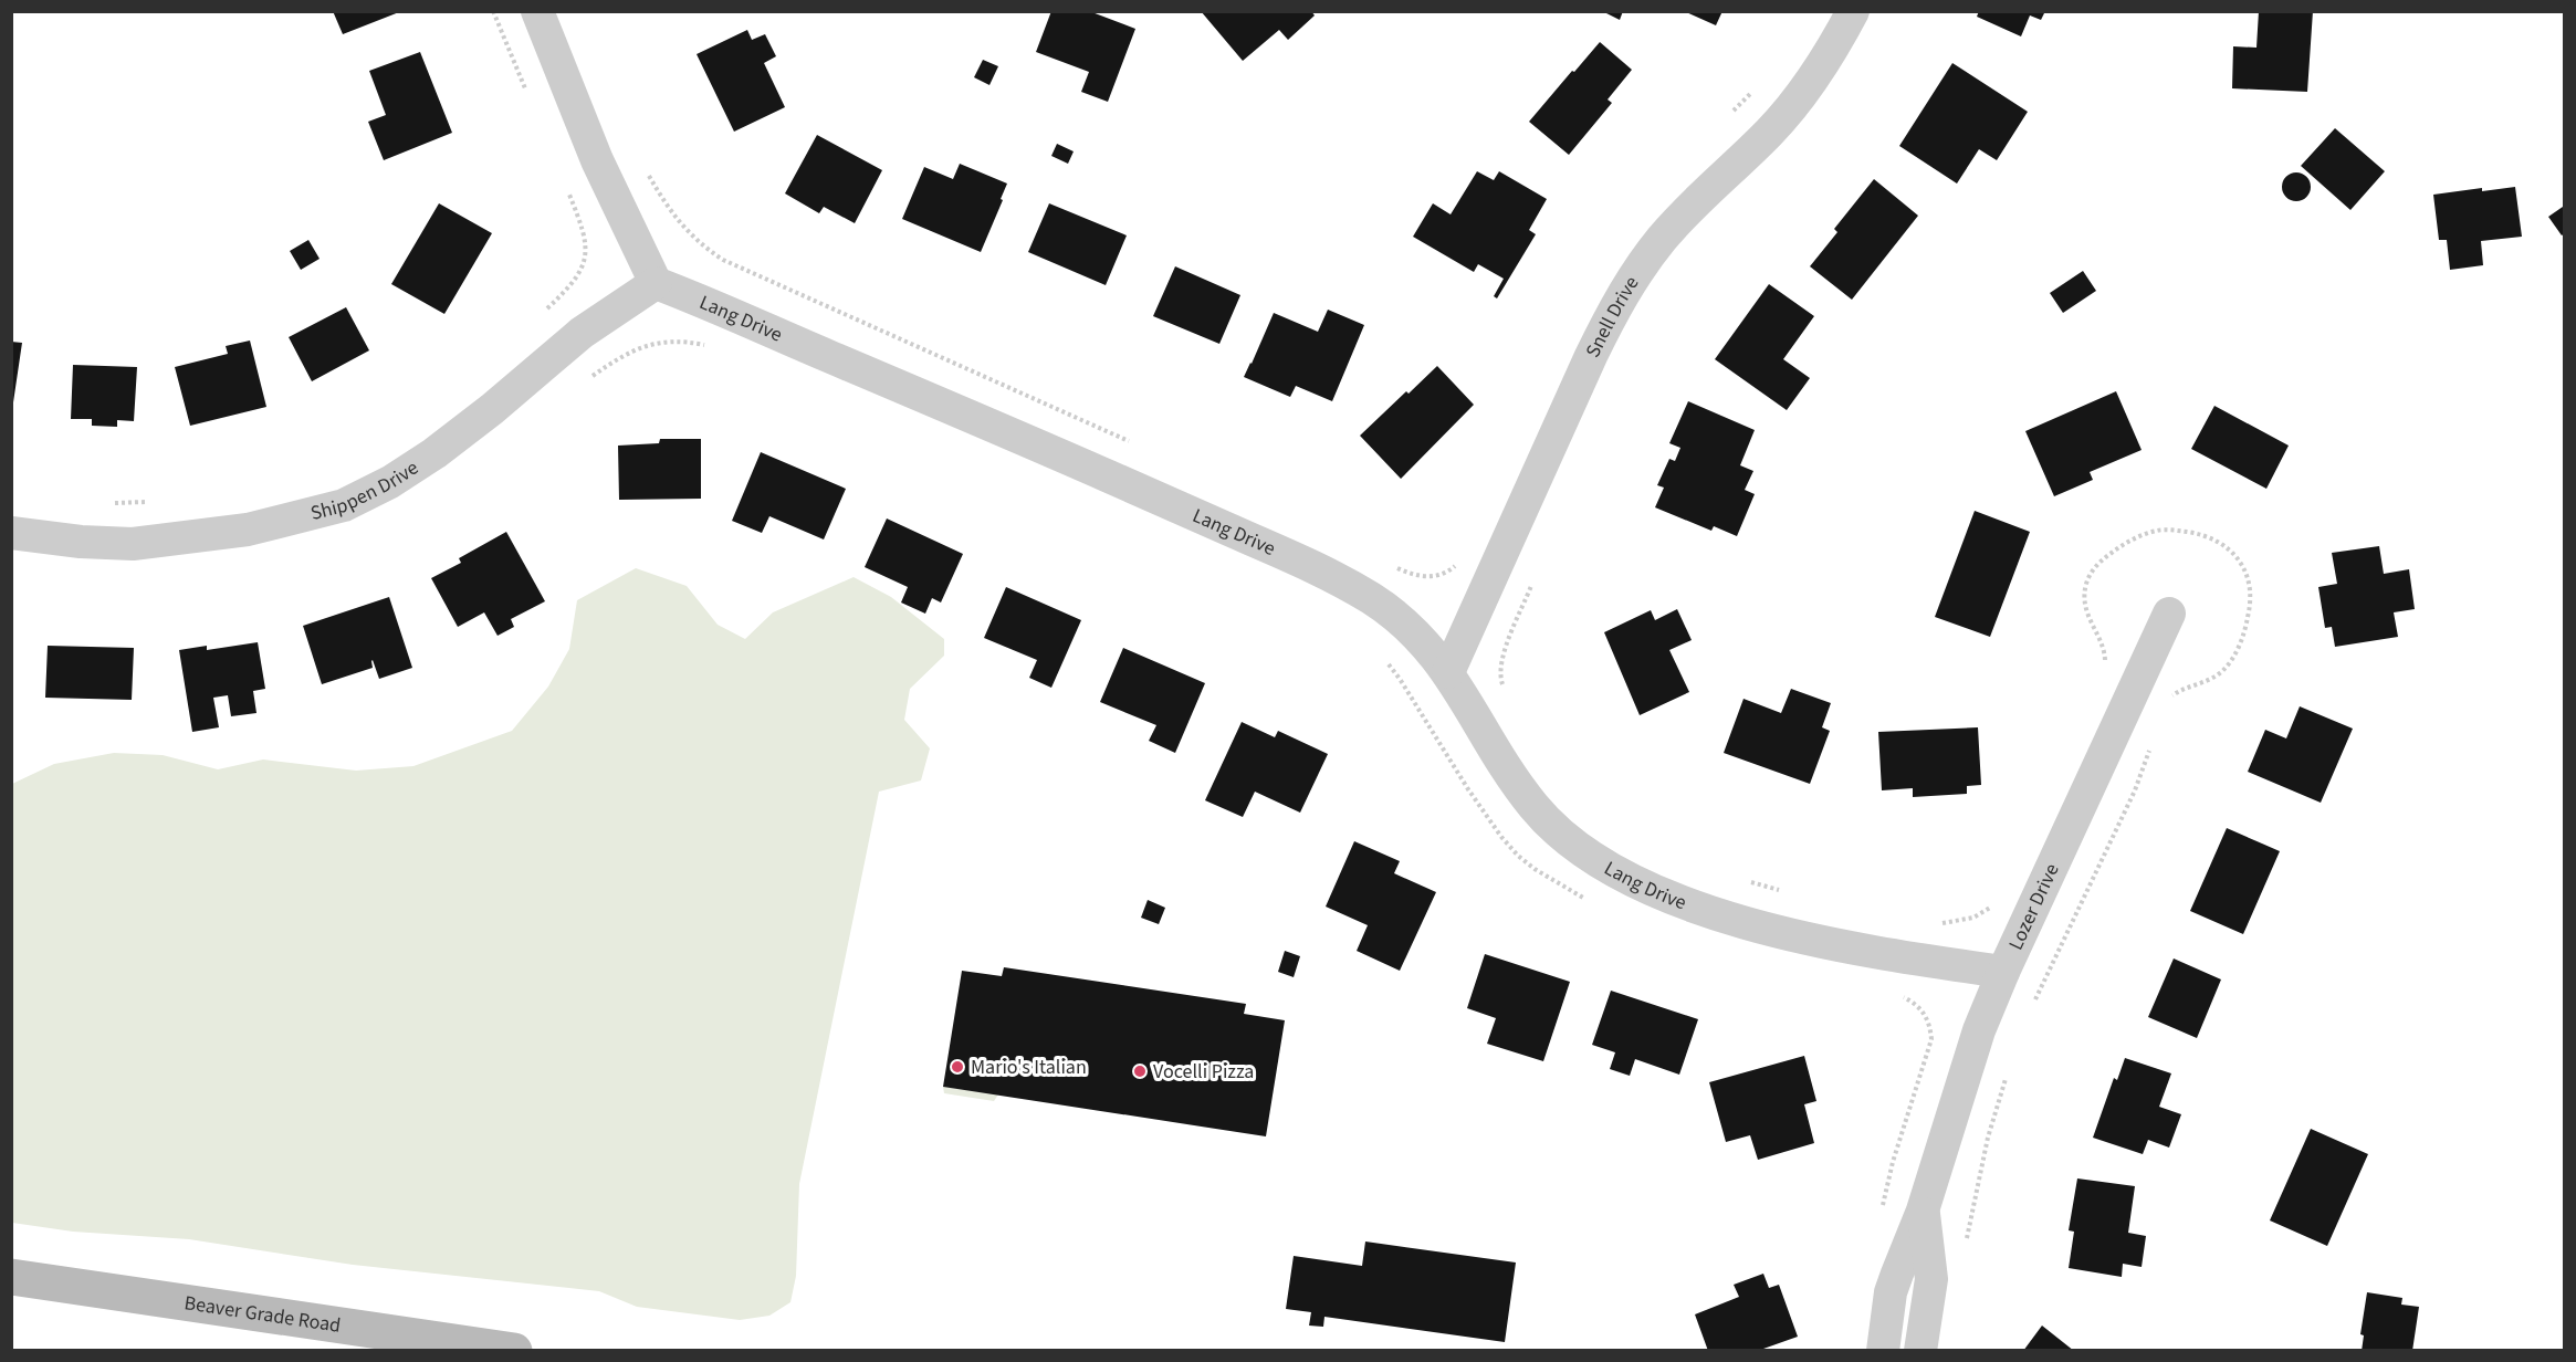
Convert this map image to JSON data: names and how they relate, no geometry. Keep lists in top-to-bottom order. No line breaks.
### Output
{"streets":{"main road":["Beaver Grade Road"],"street":["Snell Drive","Lang Drive","Shippen Drive","Lozer Drive"]},"crossings":[["Snell Drive","Lang Drive"],["Lang Drive","Shippen Drive"],["Lang Drive","Lozer Drive"]],"places":["Mario's Italian","Vocelli Pizza"]}
